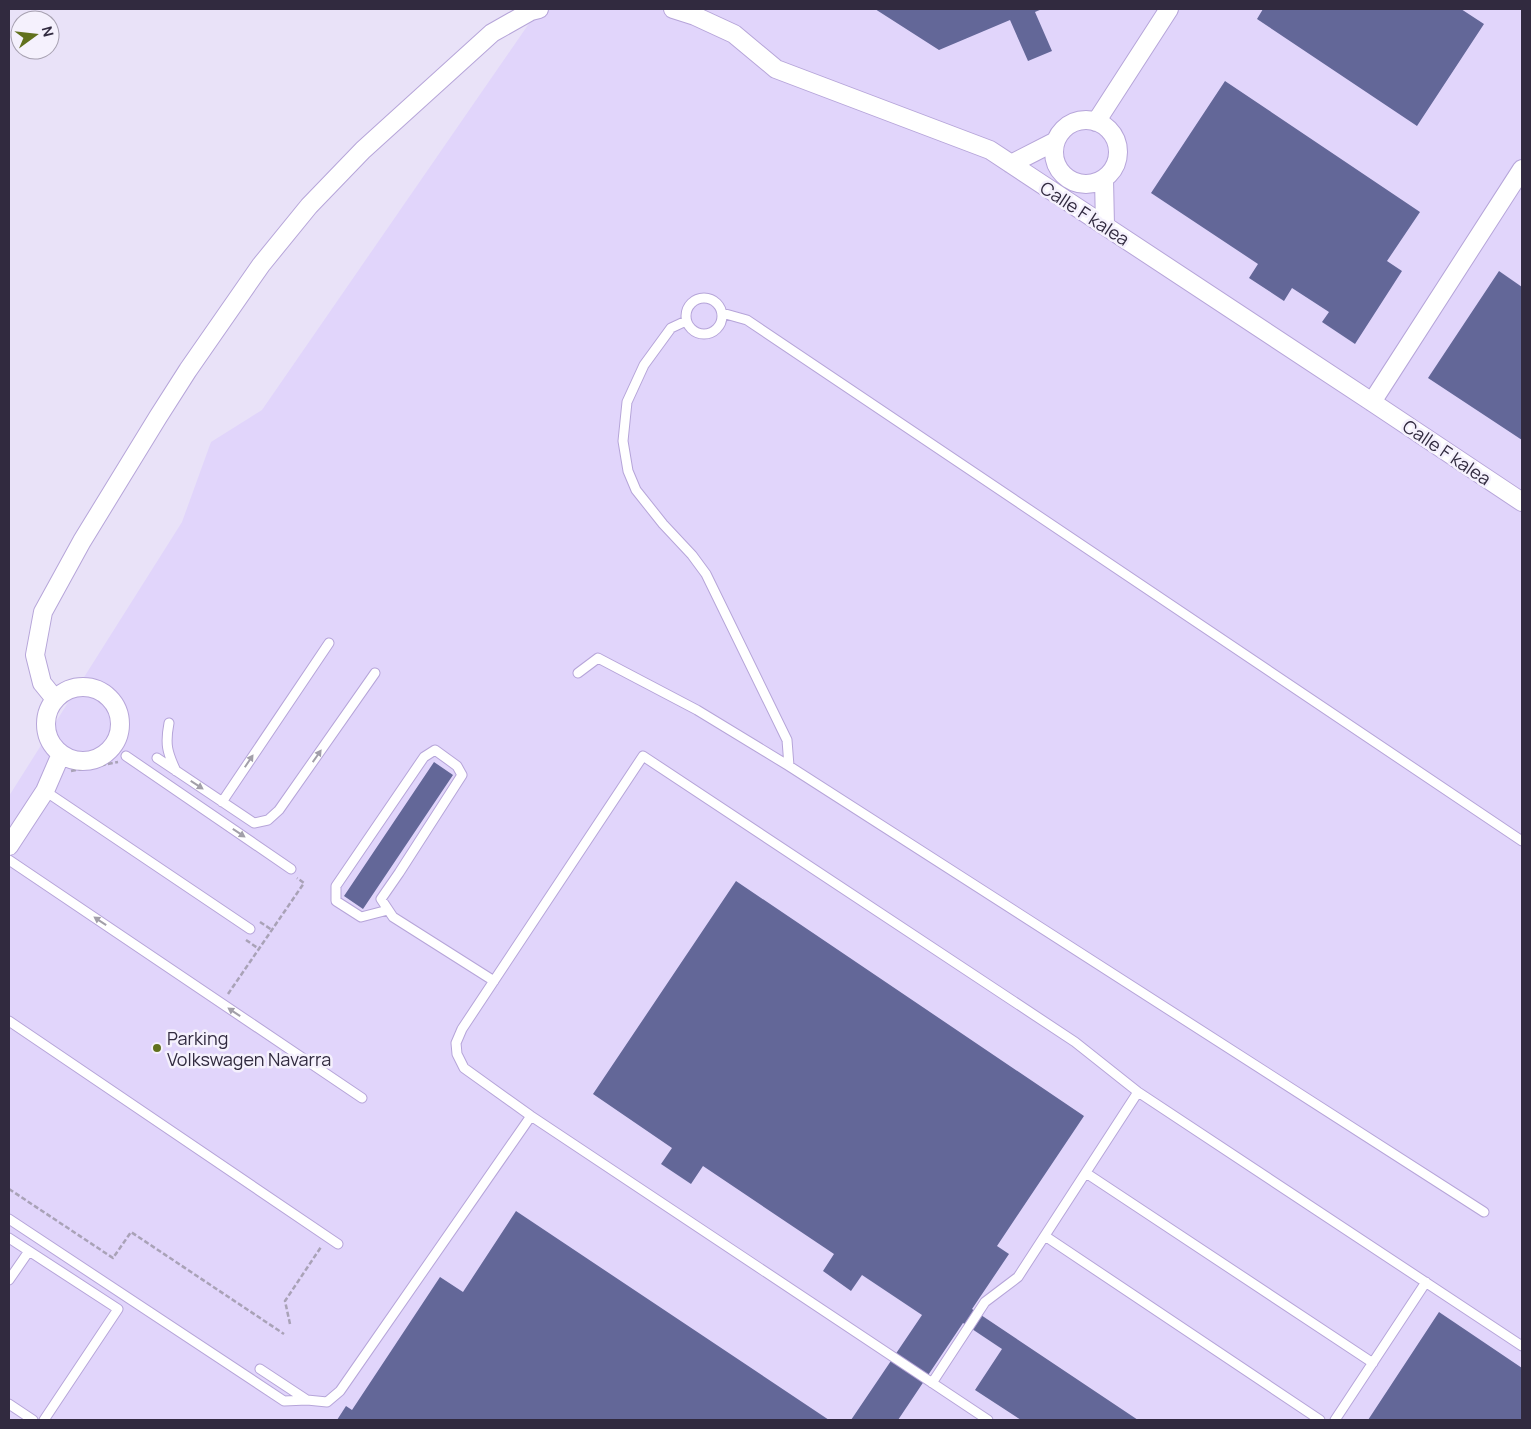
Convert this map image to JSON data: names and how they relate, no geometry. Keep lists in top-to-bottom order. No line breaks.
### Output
{"streets":{"street":["Calle F kalea"]},"places":["Parking Volkswagen Navarra"],"north":"right"}
